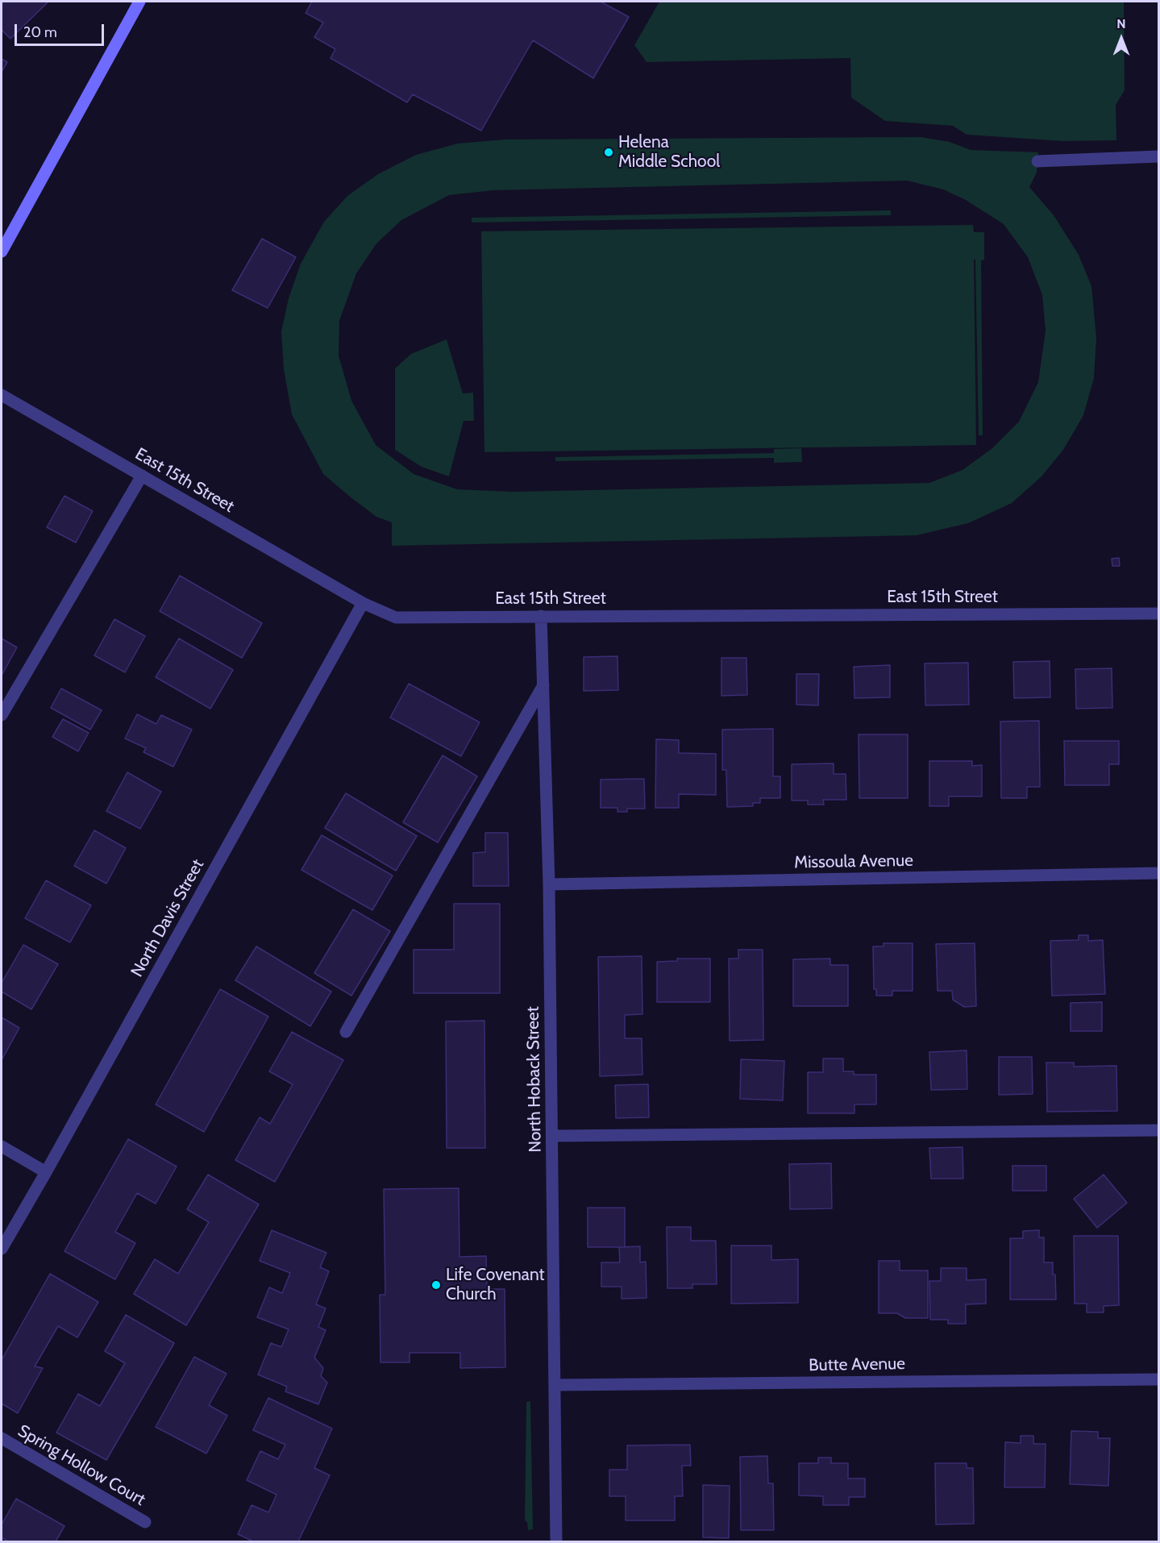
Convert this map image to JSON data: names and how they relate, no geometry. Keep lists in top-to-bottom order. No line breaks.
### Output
{"streets":{"street":["East 15th Street","Missoula Avenue","North Davis Street","North Hoback Street","Butte Avenue","Spring Hollow Court"]},"crossings":[["East 15th Street","North Davis Street"],["East 15th Street","North Hoback Street"],["Missoula Avenue","North Hoback Street"],["North Hoback Street","Butte Avenue"]],"places":["Helena Middle School","Life Covenant Church"],"scale_bar":"20 m","north":"top"}
